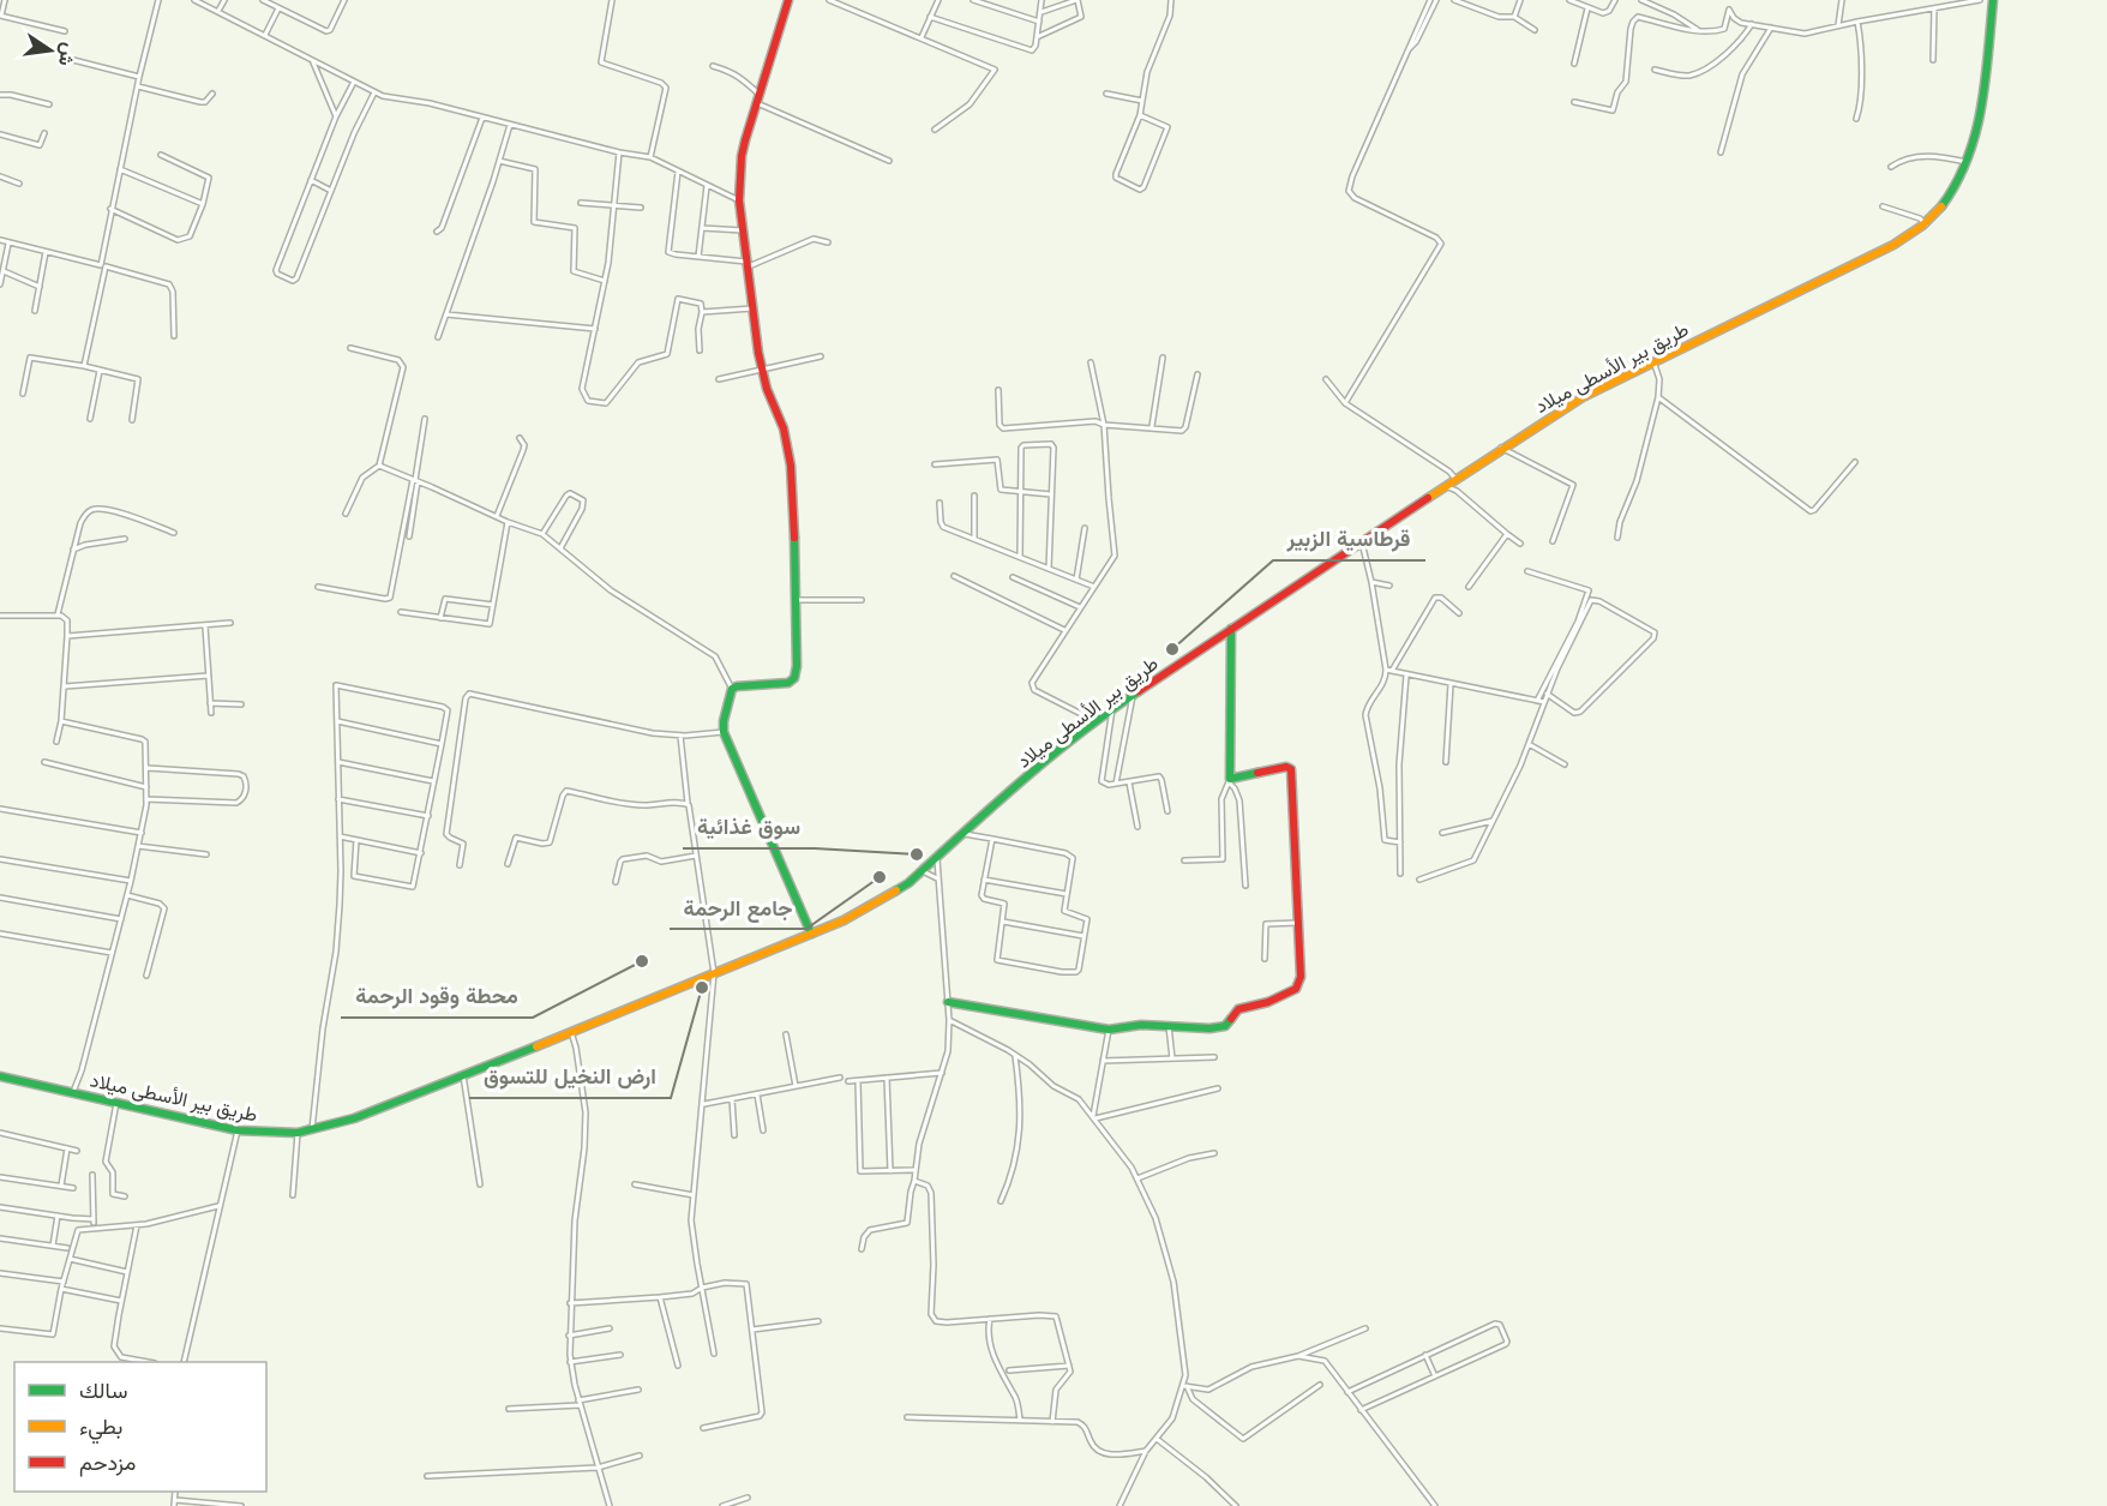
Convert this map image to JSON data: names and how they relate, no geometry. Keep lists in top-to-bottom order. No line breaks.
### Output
{"streets":{"main road":["طريق بير الأسطى ميلاد"]},"places":["قرطاسية الزبير","سوق غذائية","جامع الرحمة","محطة وقود الرحمة","ارض النخيل للتسوق"],"legend":["سالك","بطيء","مزدحم"],"north":"right"}
